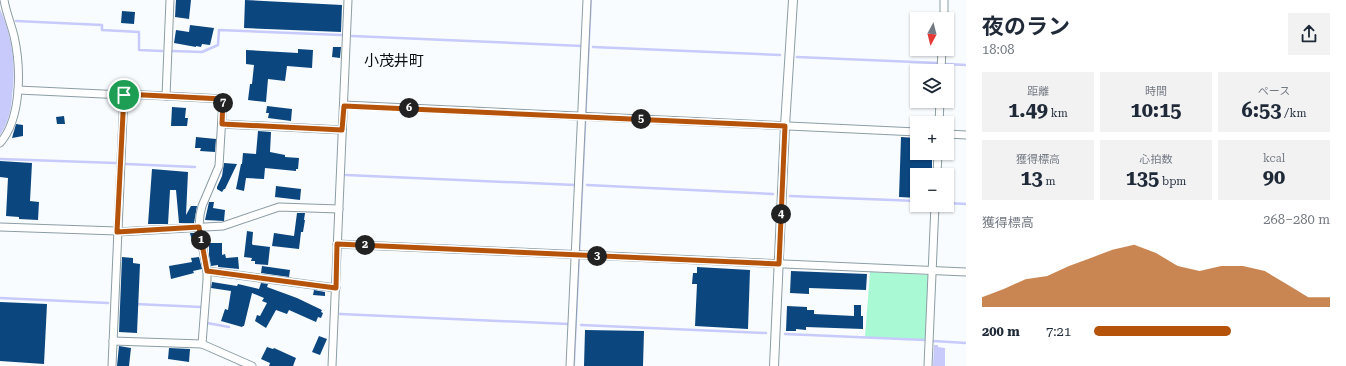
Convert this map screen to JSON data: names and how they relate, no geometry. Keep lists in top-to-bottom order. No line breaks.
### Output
{"districts":["小茂井町"],"north":"bottom","page":{"heading":["夜のラン","18:08"],"map_buttons":["+","−"],"stats":[["距離","1.49 km"],["時間","10:15"],["ペース","6:53 /km"],["獲得標高","13 m"],["心拍数","135 bpm"],["kcal","90"]],"pins":["7","6","5","4","1","2","3"],"chart":["獲得標高","268–280 m"],"list":[{"name":"200 m","note":"7:21"}]}}
